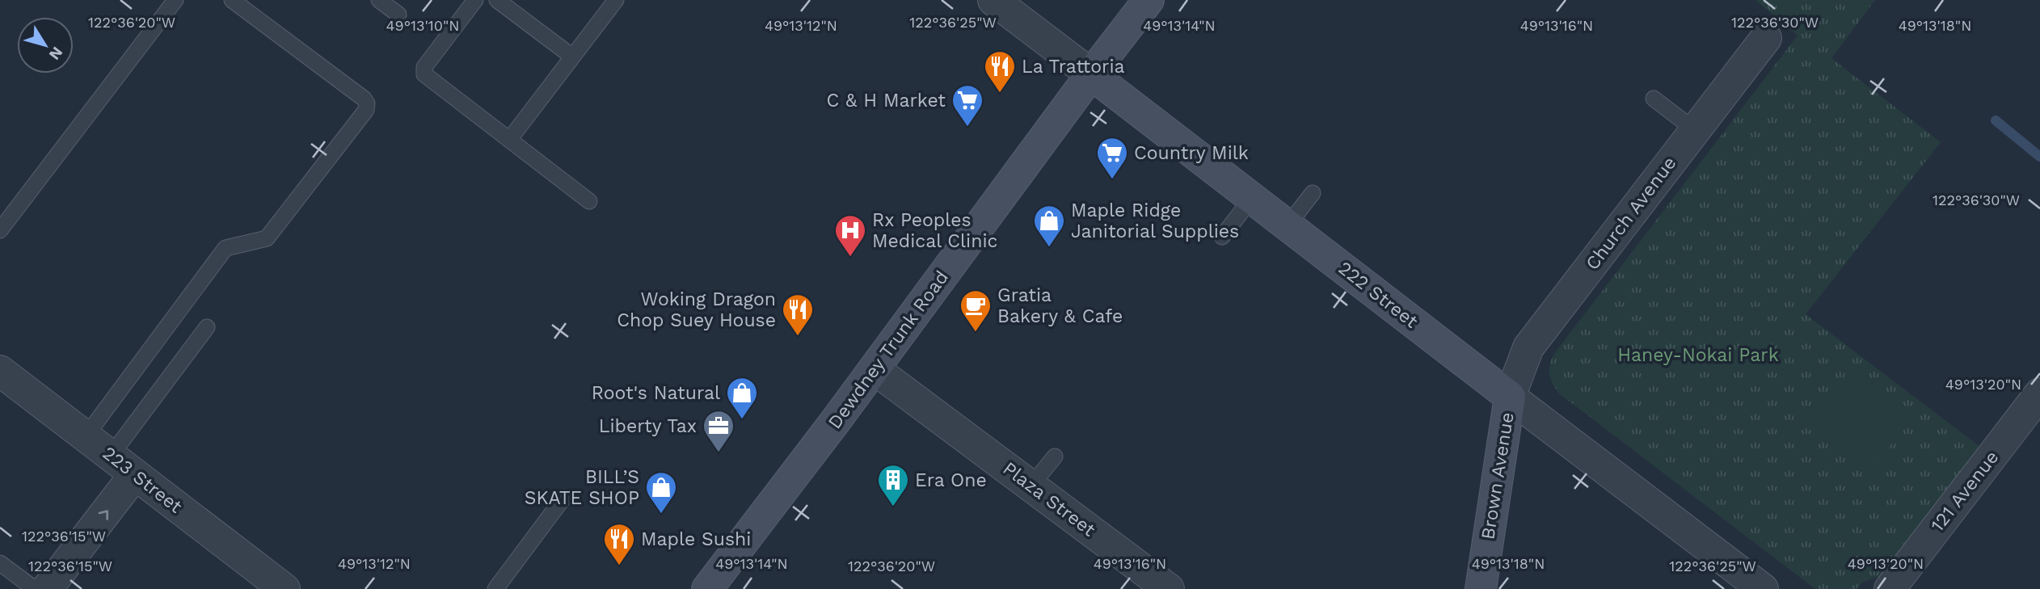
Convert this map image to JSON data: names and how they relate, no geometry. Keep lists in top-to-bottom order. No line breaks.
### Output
{"streets":{"main road":["222 Street","Dewdney Trunk Road","Brown Avenue"],"street":["Church Avenue","223 Street","121 Avenue","Plaza Street"]},"crossings":[["Church Avenue","222 Street"],["Church Avenue","Brown Avenue"],["222 Street","Dewdney Trunk Road"],["222 Street","Brown Avenue"],["Dewdney Trunk Road","Plaza Street"]],"parks":["Haney-Nokai Park"],"places":{"restaurant":["La Trattoria","Woking Dragon Chop Suey House","Maple Sushi"],"supermarket":["C & H Market","Country Milk"],"shop":["Maple Ridge Janitorial Supplies","Root's Natural","BILL’S SKATE SHOP"],"hospital":["Rx Peoples Medical Clinic"],"cafe":["Gratia Bakery & Cafe"],"office":["Liberty Tax"],"building":["Era One"]},"north":"bottom right","coordinates":["122°36'20\"W","122°36'25\"W","122°36'30\"W","49°13'10\"N","49°13'12\"N","49°13'14\"N","49°13'16\"N","49°13'18\"N","49°13'20\"N","122°36'15\"W"]}
